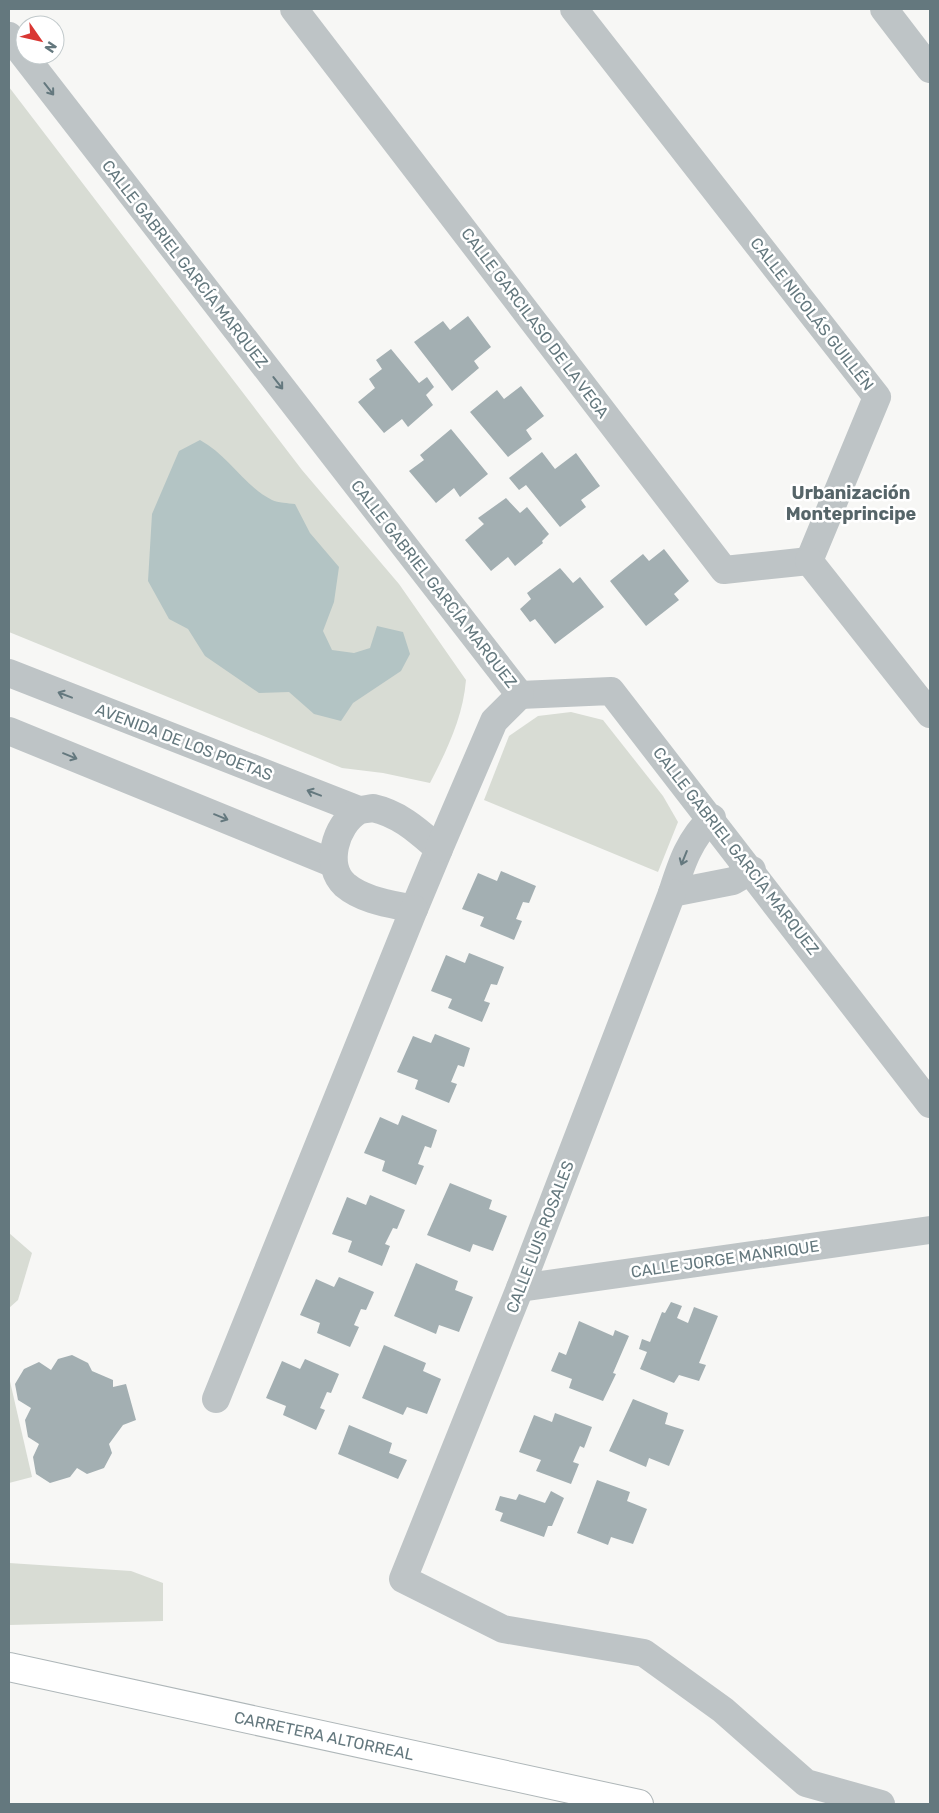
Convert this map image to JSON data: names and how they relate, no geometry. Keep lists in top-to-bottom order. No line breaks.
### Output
{"streets":{"street":["CALLE GABRIEL GARCÍA MARQUEZ","CALLE NICOLÁS GUILLÉN","CALLE GARCILASO DE LA VEGA","AVENIDA DE LOS POETAS","CALLE LUIS ROSALES","CALLE JORGE MANRIQUE","CARRETERA ALTORREAL"]},"crossings":[["CALLE GABRIEL GARCÍA MARQUEZ","CALLE LUIS ROSALES"],["CALLE NICOLÁS GUILLÉN","CALLE GARCILASO DE LA VEGA"],["CALLE LUIS ROSALES","CALLE JORGE MANRIQUE"]],"one_way":["CALLE GABRIEL GARCÍA MARQUEZ"],"districts":["Urbanización Monteprincipe"],"north":"bottom right"}
